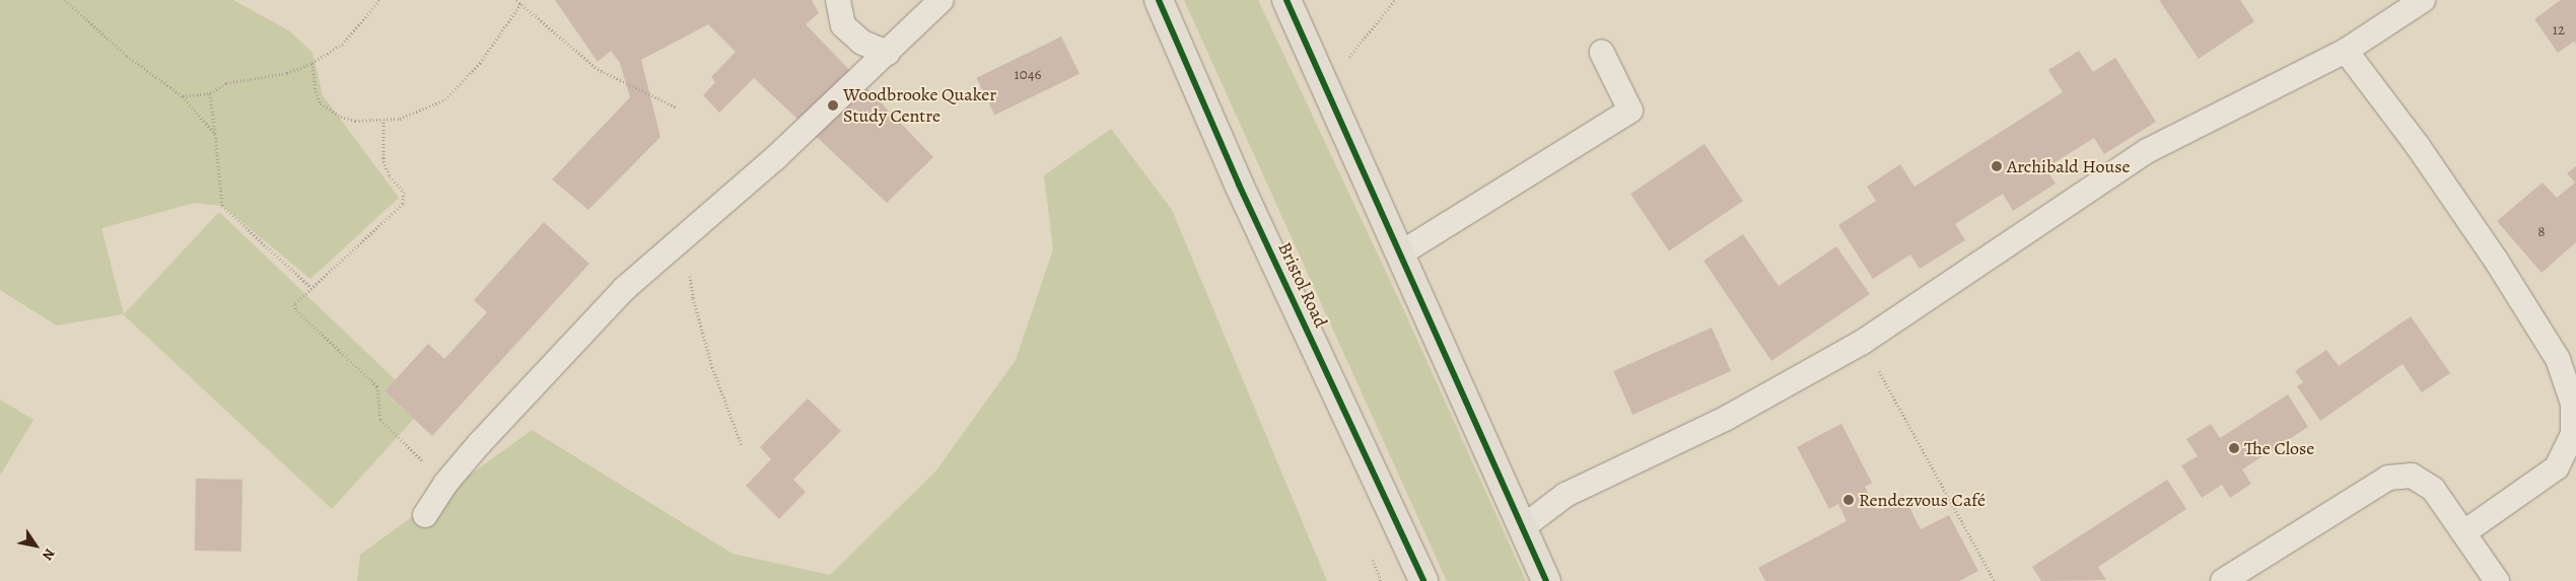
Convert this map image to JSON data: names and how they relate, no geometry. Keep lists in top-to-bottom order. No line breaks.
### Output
{"streets":{"highway":["Bristol Road"]},"places":["Woodbrooke Quaker Study Centre","Archibald House","The Close","Rendezvous Café"],"house_numbers":["12","1046","8"],"north":"bottom right"}
